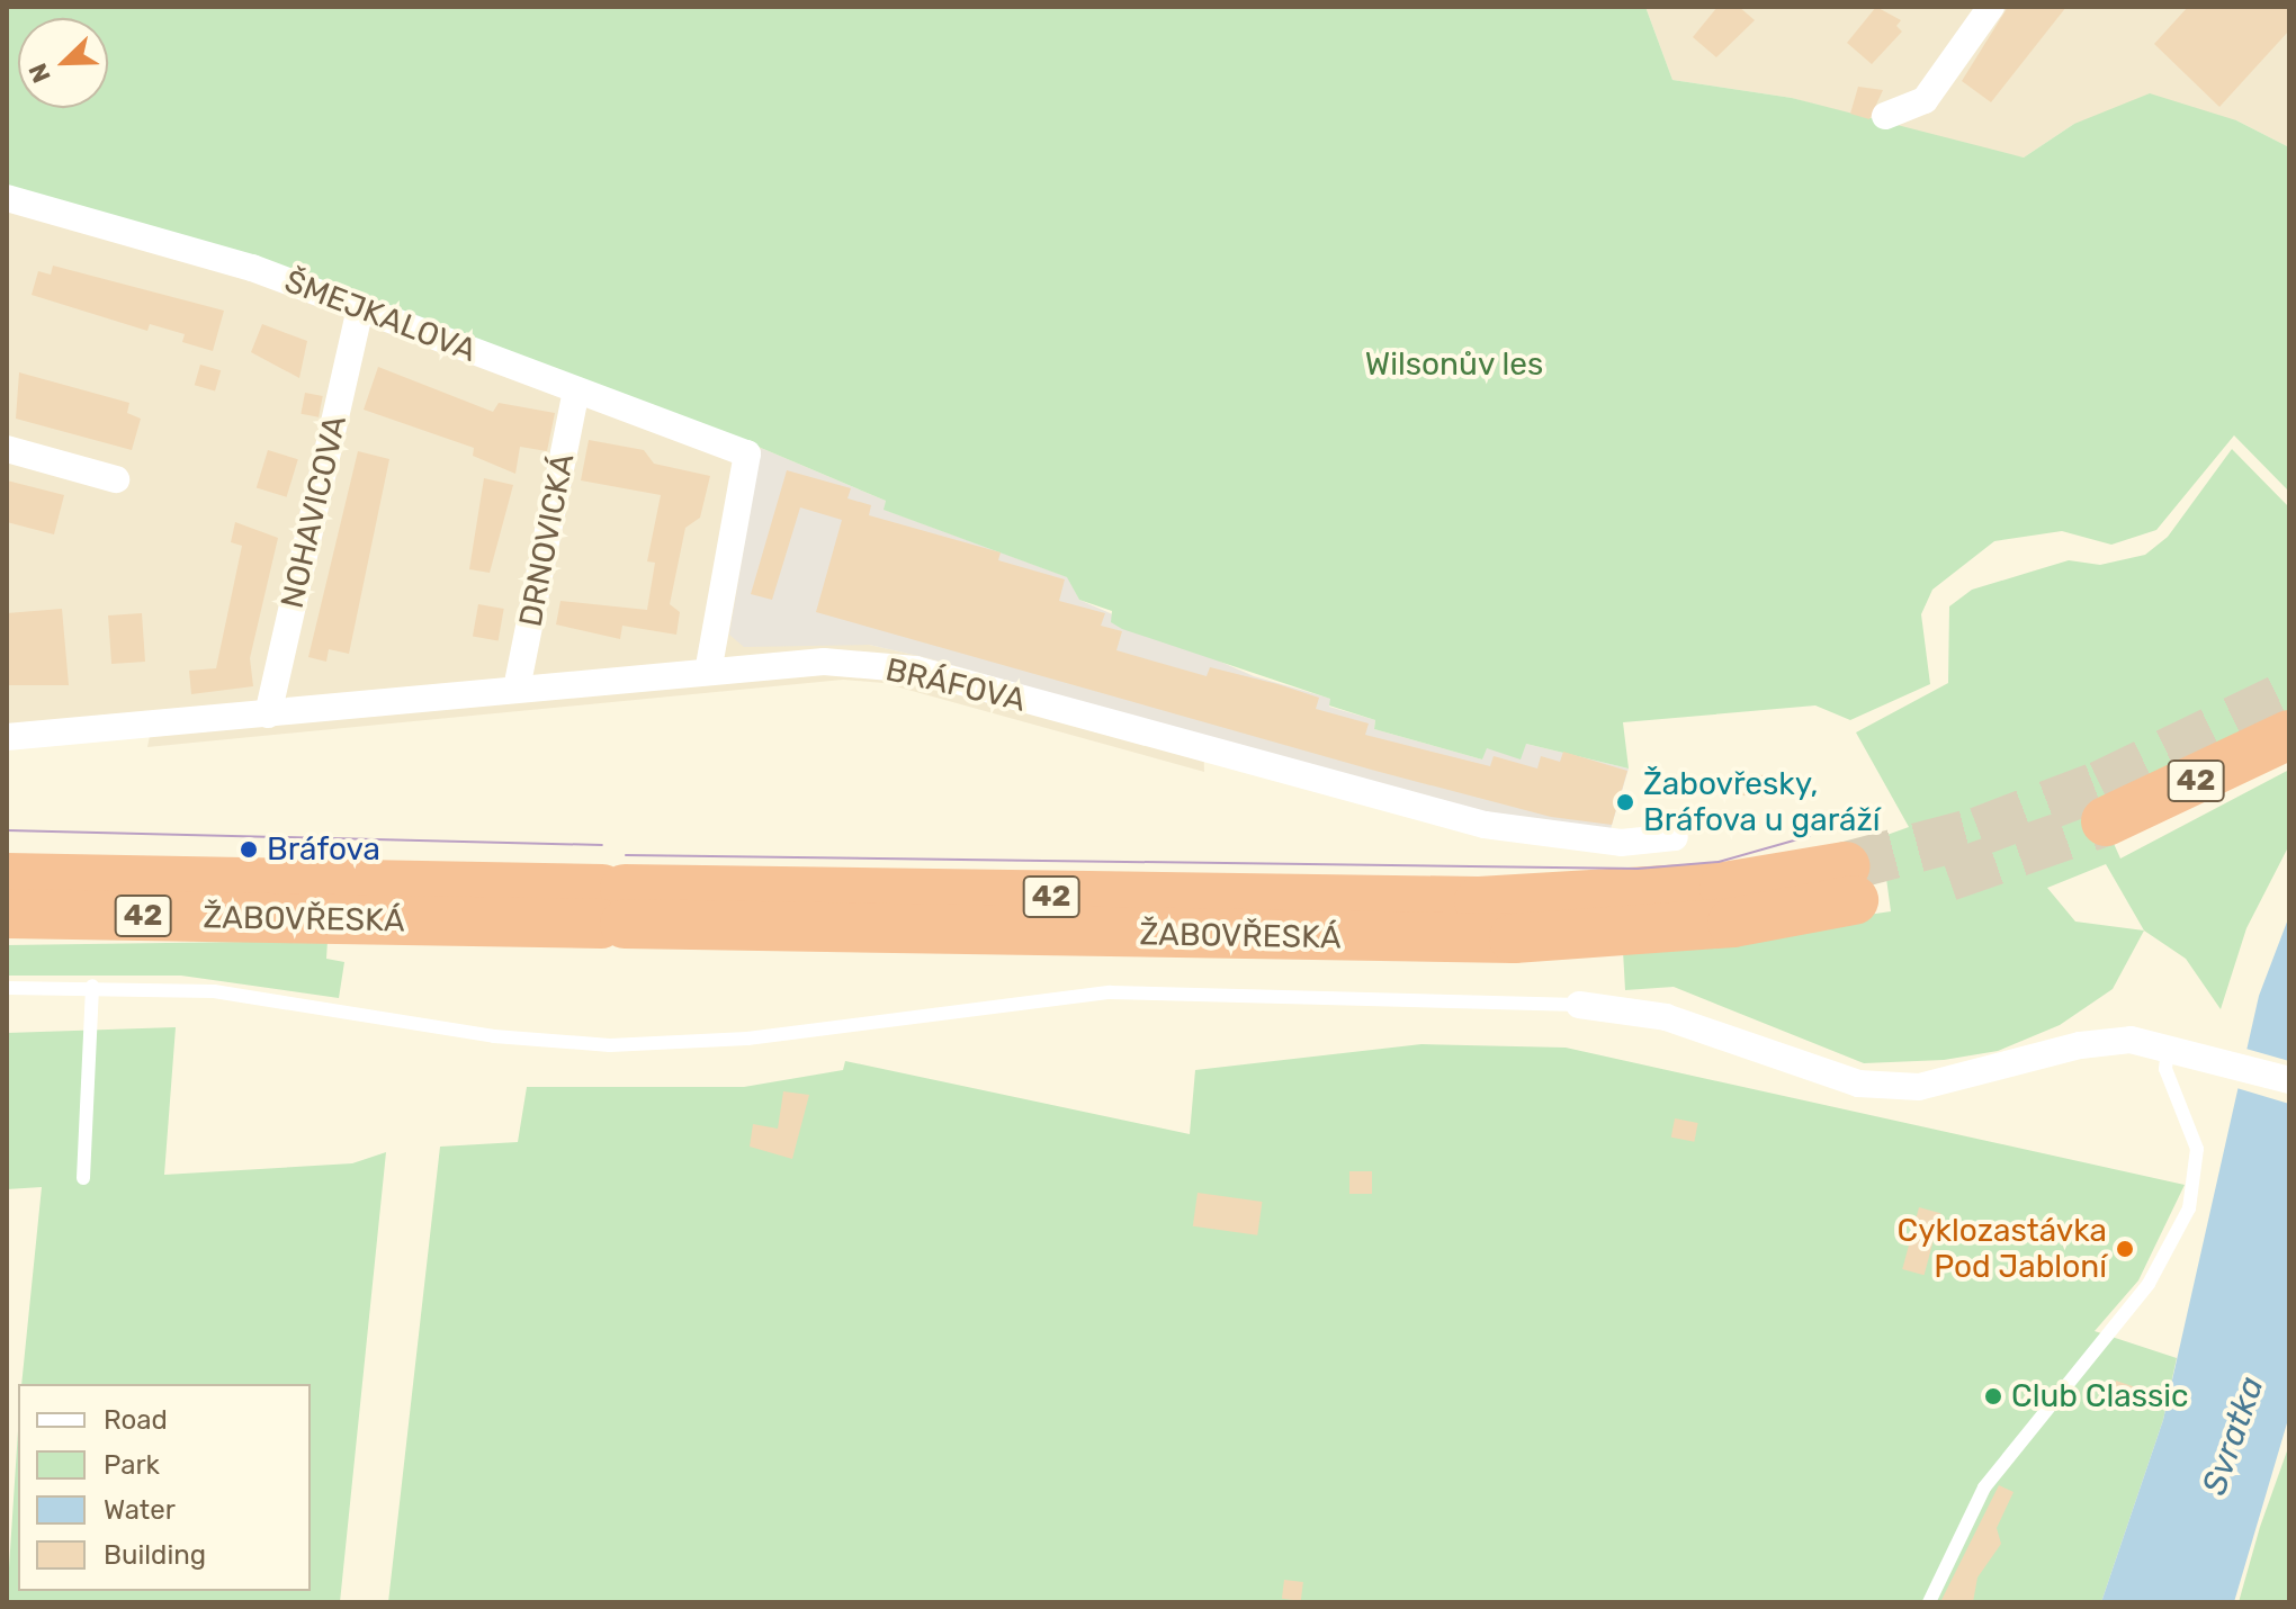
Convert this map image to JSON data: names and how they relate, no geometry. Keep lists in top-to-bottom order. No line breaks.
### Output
{"streets":{"highway":["42","ŽABOVŘESKÁ"],"street":["ŠMEJKALOVA","NOHAVICOVA","DRNOVICKÁ","BRÁFOVA"]},"crossings":[["ŠMEJKALOVA","NOHAVICOVA"],["ŠMEJKALOVA","DRNOVICKÁ"],["ŠMEJKALOVA","BRÁFOVA"],["NOHAVICOVA","BRÁFOVA"],["DRNOVICKÁ","BRÁFOVA"]],"water":["Svratka"],"parks":["Wilsonův les"],"places":["Žabovřesky, Bráfova u garáží","Bráfova","Cyklozastávka Pod Jabloní","Club Classic"],"legend":["Road","Park","Water","Building"],"north":"bottom left"}
